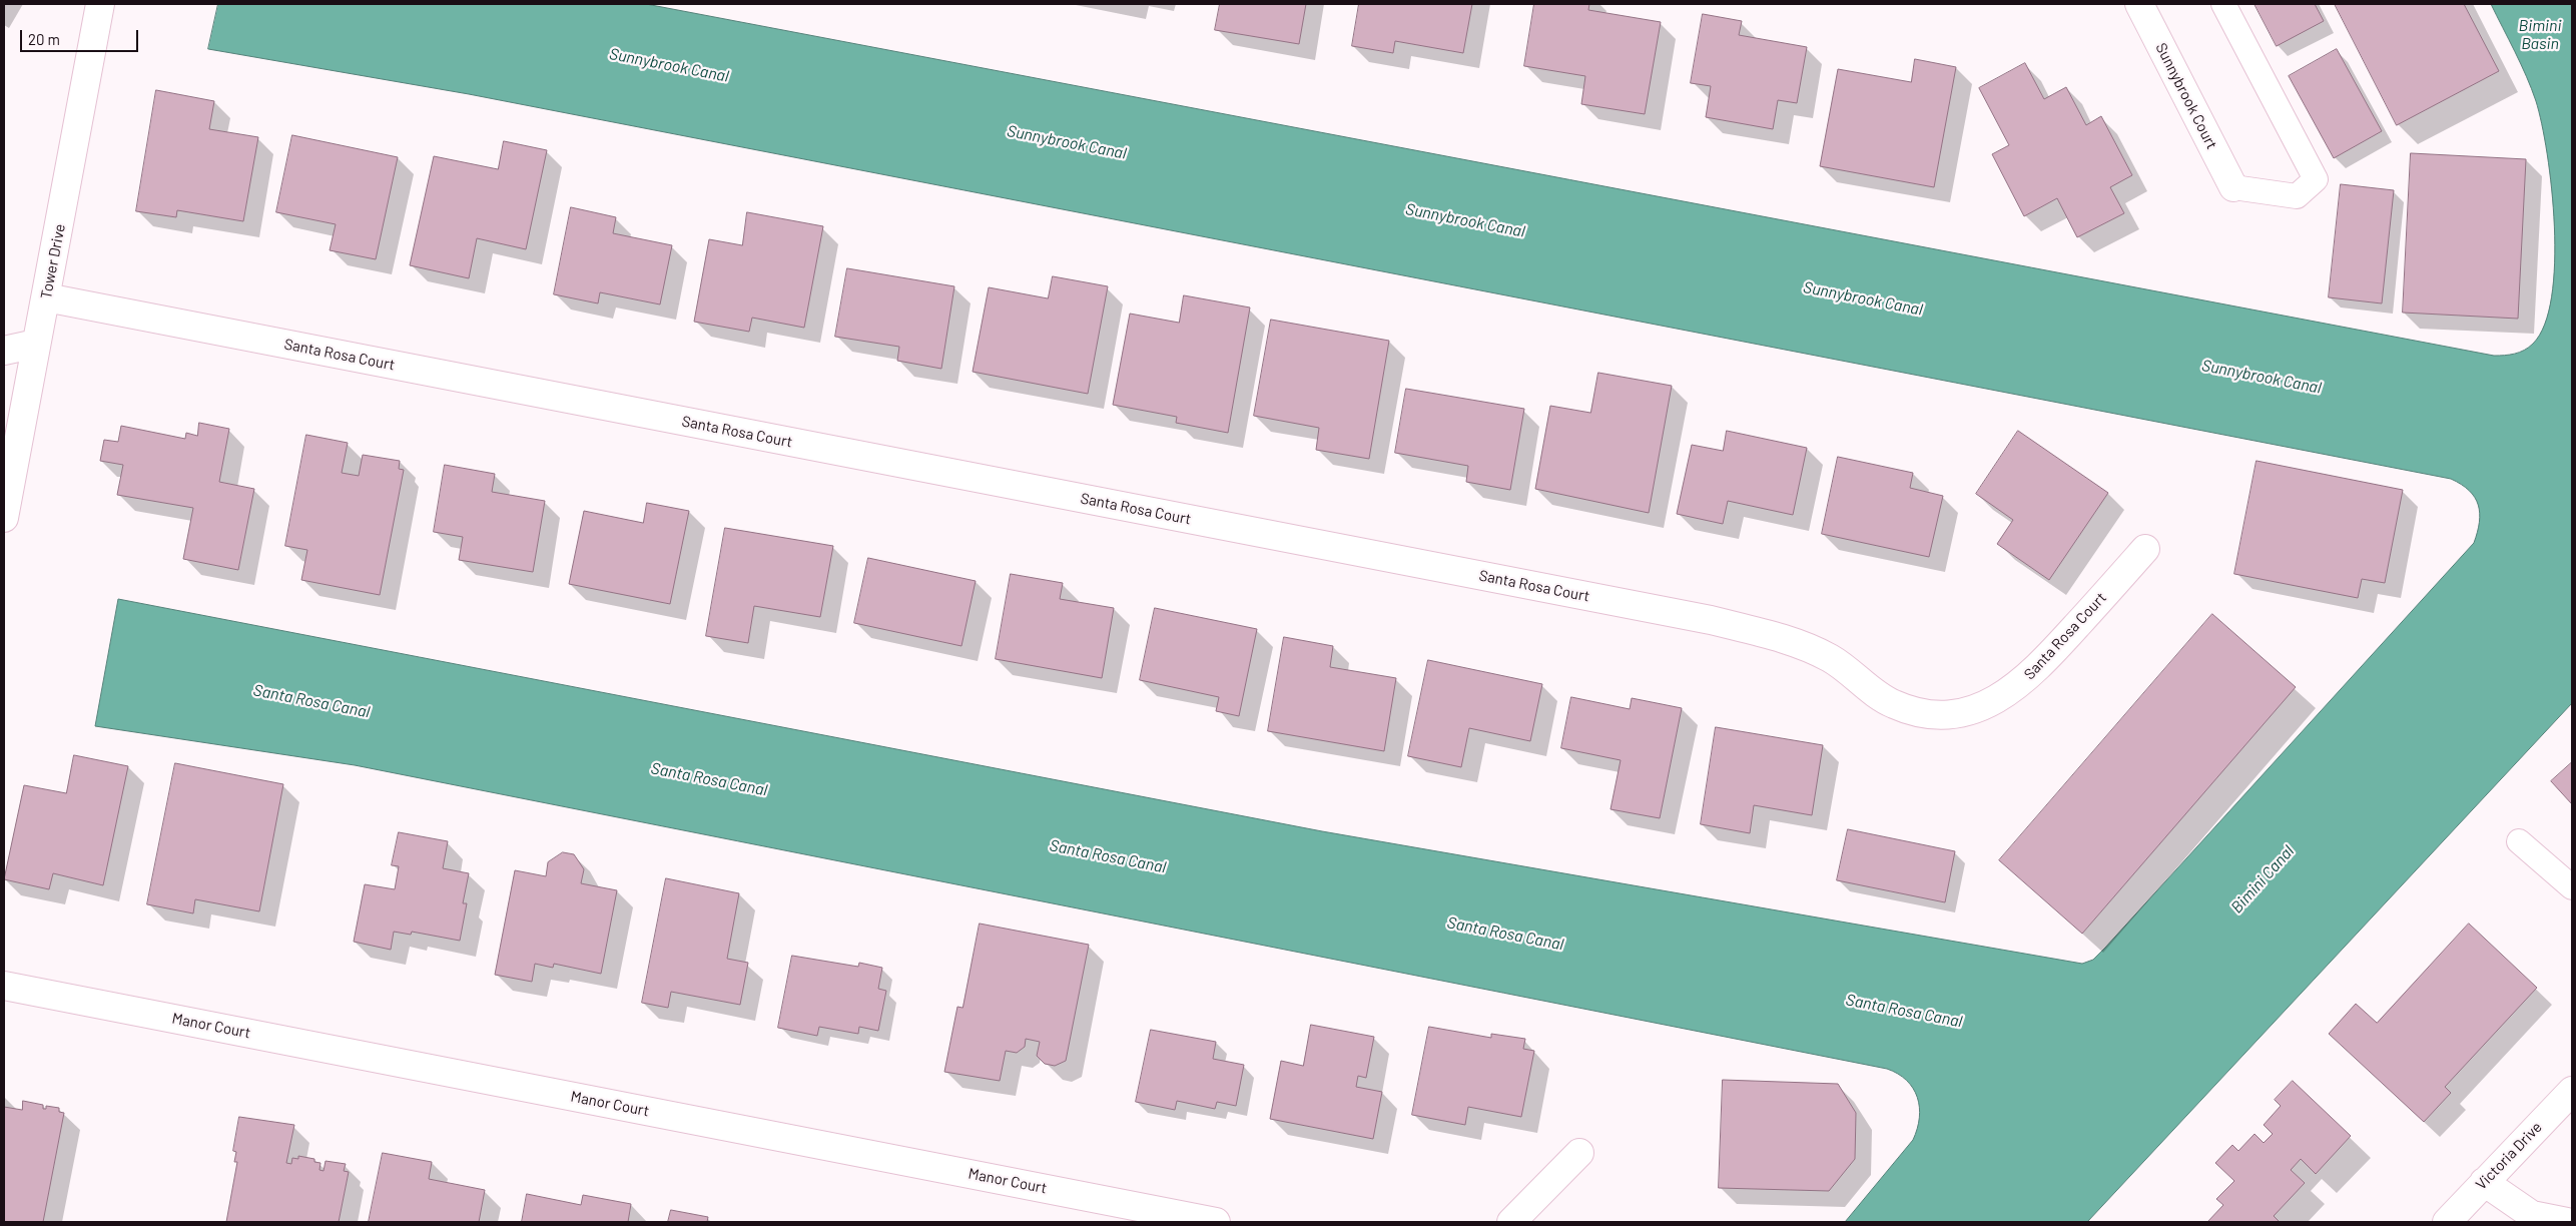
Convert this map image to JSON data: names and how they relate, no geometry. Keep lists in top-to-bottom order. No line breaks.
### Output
{"streets":{"street":["Sunnybrook Court","Tower Drive","Santa Rosa Court","Manor Court","Victoria Drive"]},"crossings":[["Tower Drive","Santa Rosa Court"]],"water":["Bimini Basin","Sunnybrook Canal","Santa Rosa Canal","Bimini Canal"],"scale_bar":"20 m"}
